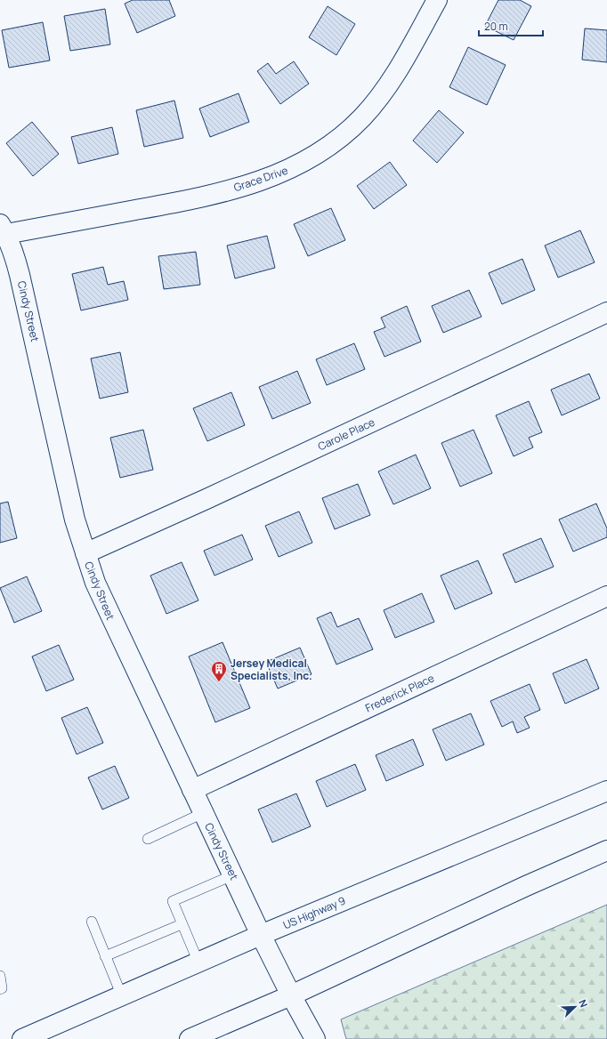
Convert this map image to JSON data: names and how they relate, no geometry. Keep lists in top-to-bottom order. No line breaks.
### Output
{"streets":{"main road":["Grace Drive","Cindy Street","Carole Place","Frederick Place","US Highway 9"]},"crossings":[["Grace Drive","Cindy Street"],["Cindy Street","Carole Place"],["Cindy Street","Frederick Place"],["Cindy Street","US Highway 9"]],"places":{"building":["Jersey Medical Specialists, Inc."]},"scale_bar":"20 m","north":"top right"}
